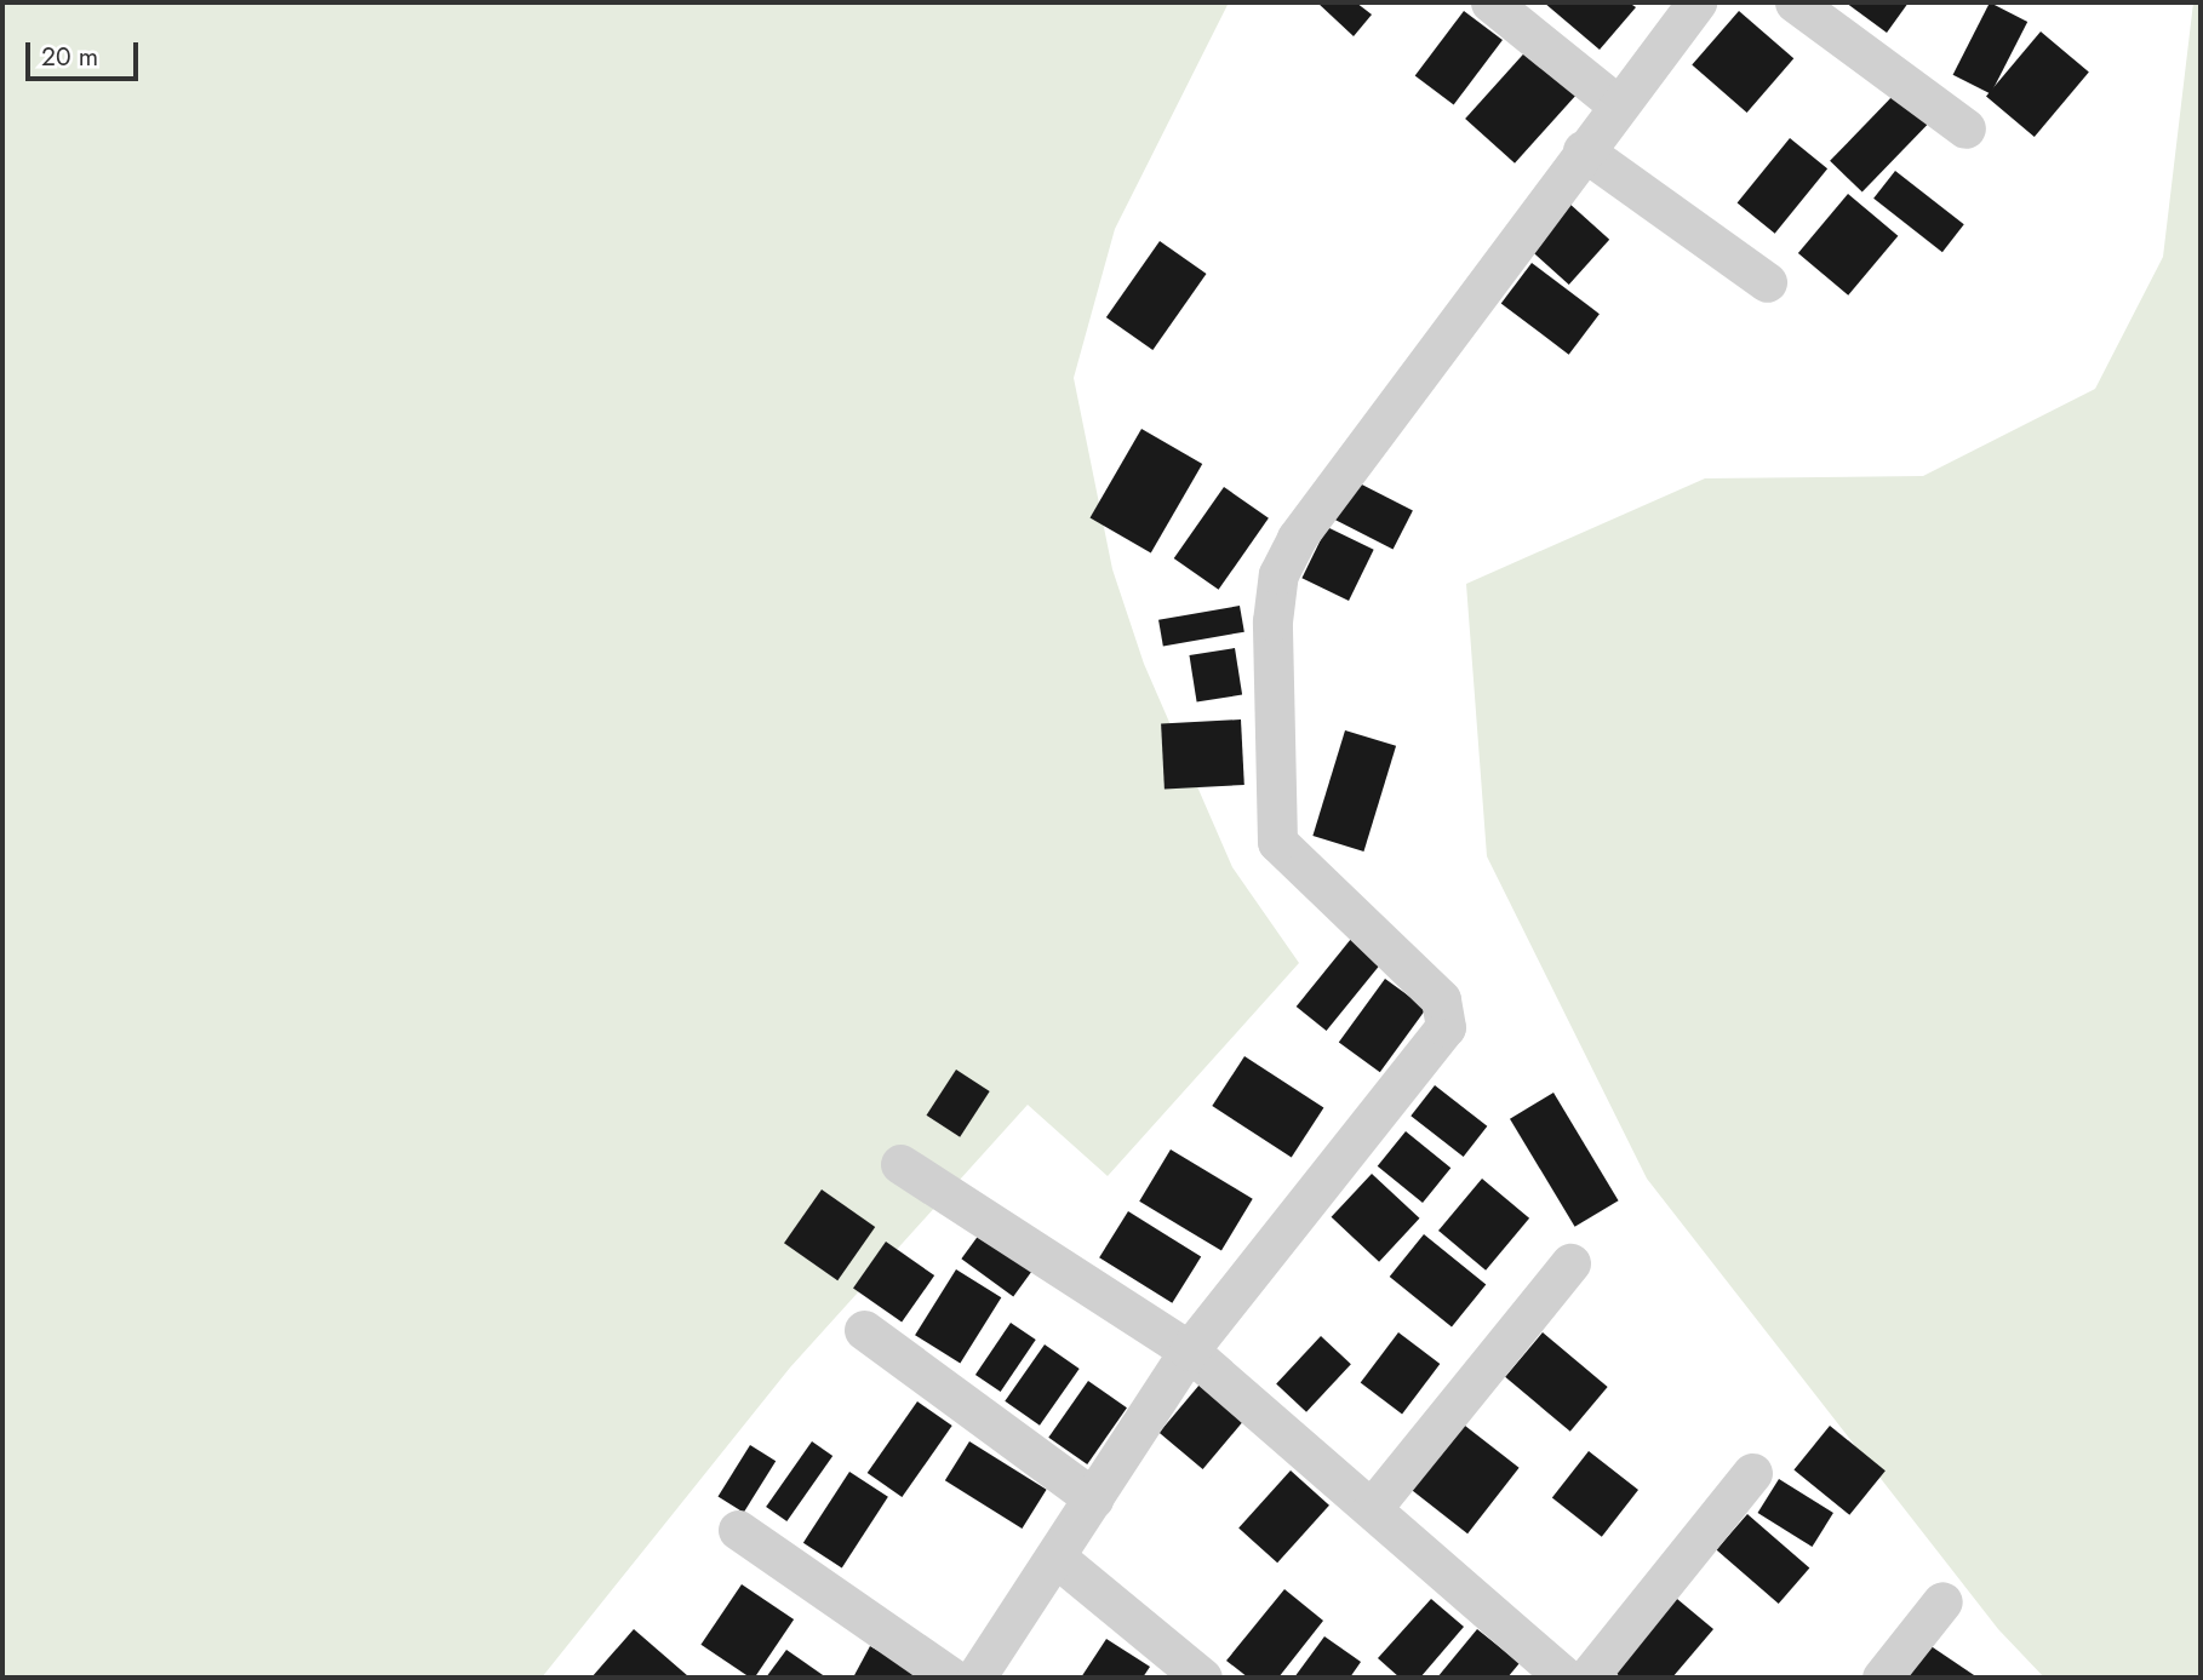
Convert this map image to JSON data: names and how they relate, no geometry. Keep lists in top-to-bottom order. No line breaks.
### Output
{"scale_bar":"20 m"}
